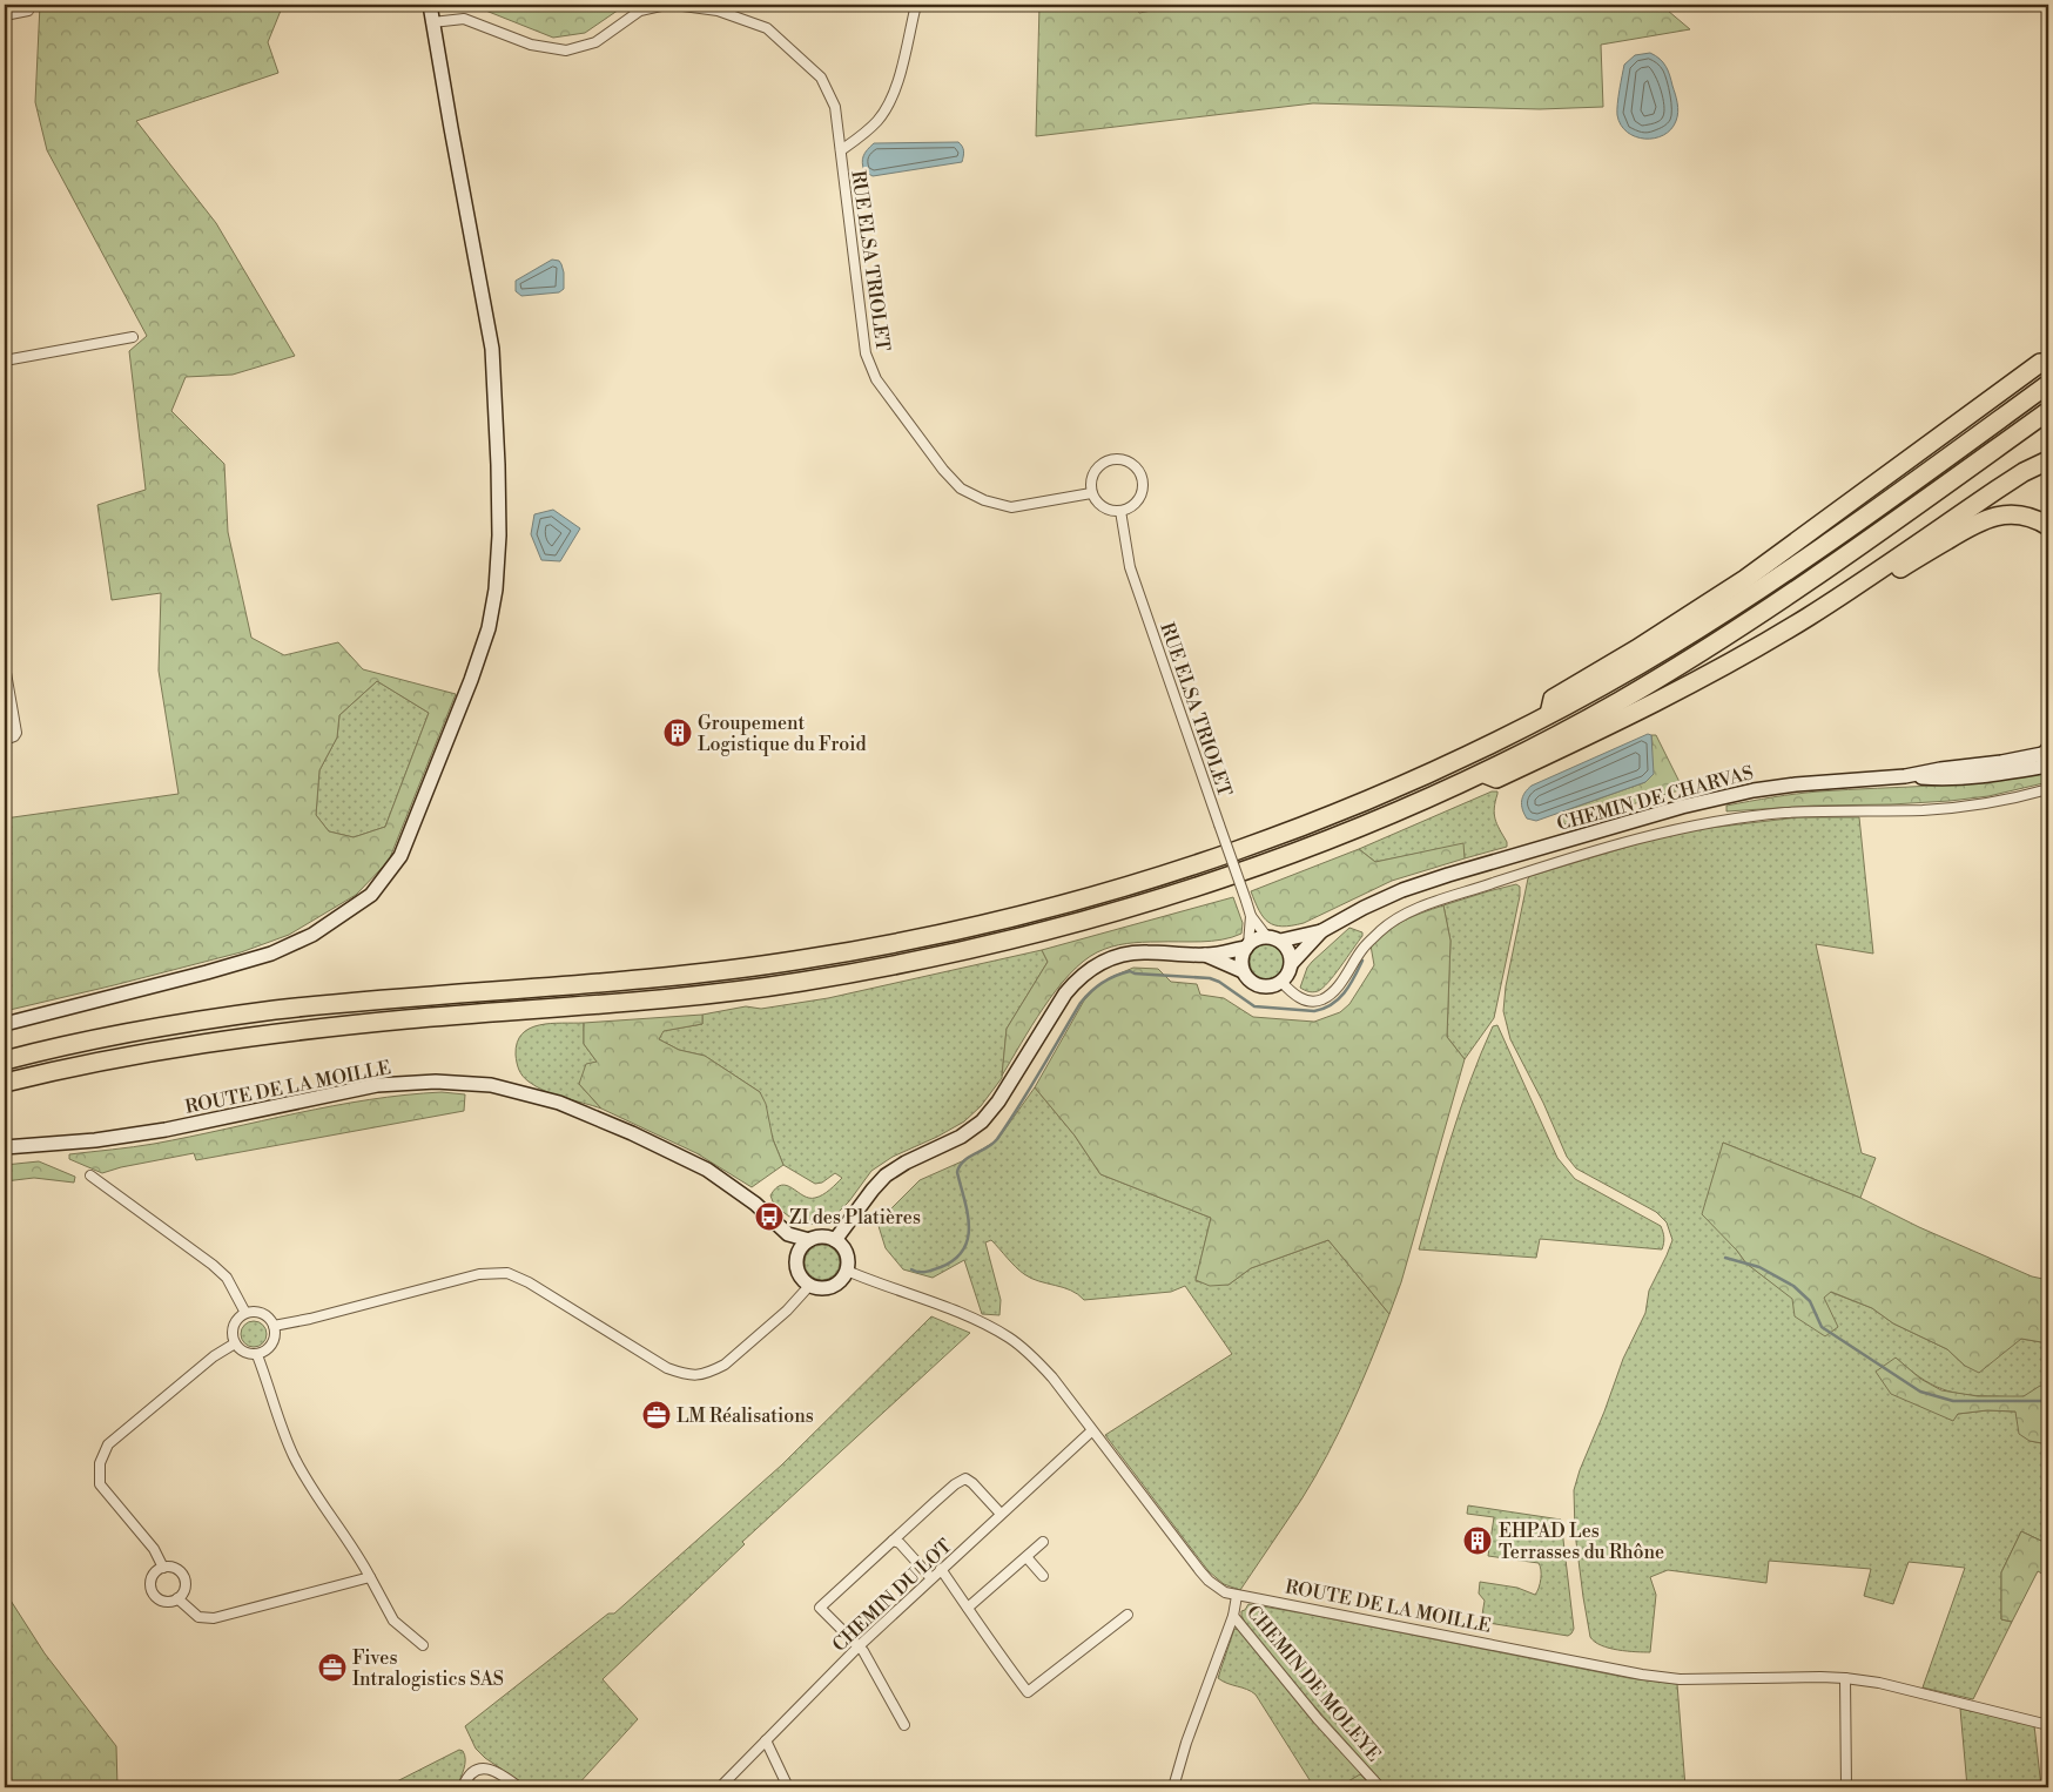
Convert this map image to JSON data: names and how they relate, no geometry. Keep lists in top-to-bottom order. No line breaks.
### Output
{"streets":{"street":["RUE ELSA TRIOLET","CHEMIN DE CHARVAS","ROUTE DE LA MOILLE","CHEMIN DU LOT","CHEMIN DE MOLEYE"]},"crossings":[["RUE ELSA TRIOLET","CHEMIN DE CHARVAS"],["ROUTE DE LA MOILLE","CHEMIN DU LOT"],["ROUTE DE LA MOILLE","CHEMIN DE MOLEYE"]],"places":{"building":["Groupement Logistique du Froid","EHPAD Les Terrasses du Rhône"],"bus stop":["ZI des Platières"],"office":["LM Réalisations","Fives Intralogistics SAS"]}}
